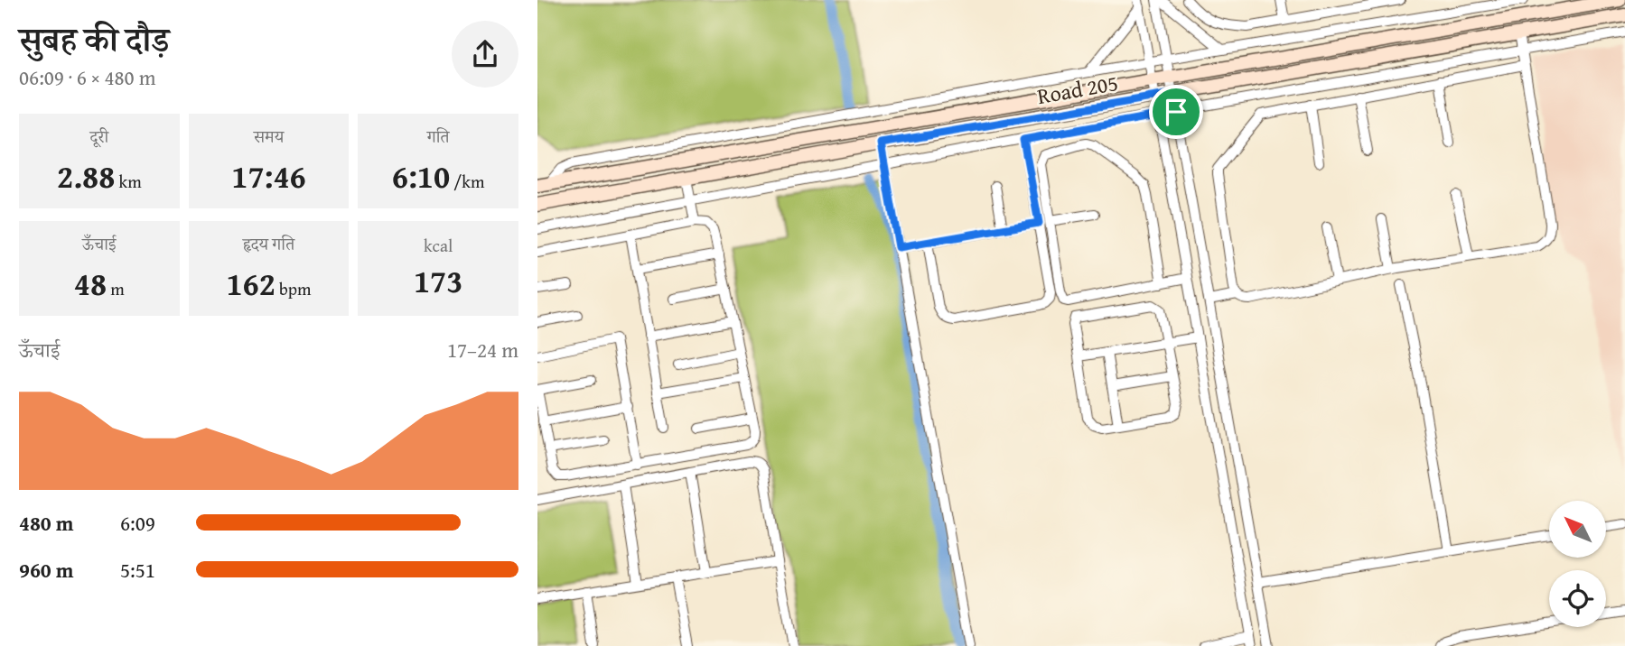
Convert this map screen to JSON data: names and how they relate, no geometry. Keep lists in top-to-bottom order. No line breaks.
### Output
{"streets":{"main road":["Road 205"]},"north":"top left","page":{"heading":["सुबह की दौड़","06:09 · 6 × 480 m"],"stats":[["दूरी","2.88 km"],["समय","17:46"],["गति","6:10 /km"],["ऊँचाई","48 m"],["हृदय गति","162 bpm"],["kcal","173"]],"chart":["ऊँचाई","17–24 m"],"list":[{"name":"480 m","note":"6:09"},{"name":"960 m","note":"5:51"}]}}
